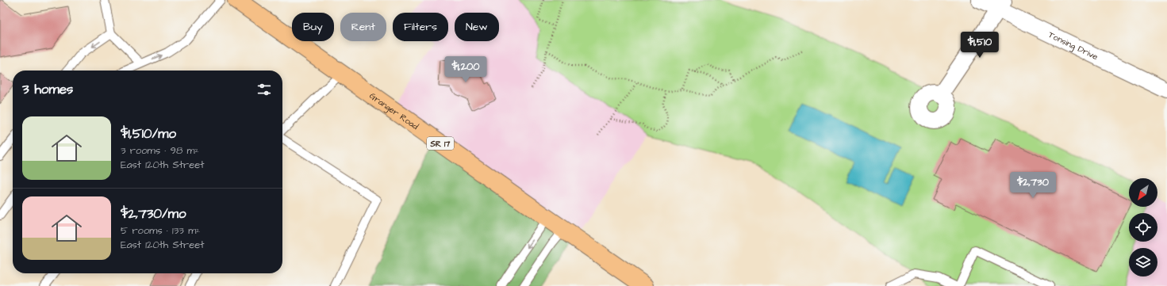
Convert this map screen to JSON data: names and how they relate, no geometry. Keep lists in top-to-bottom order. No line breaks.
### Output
{"streets":{"main road":["Granger Road","SR 17"],"street":["Tonsing Drive"]},"north":"bottom left","page":{"chip":["Buy","Rent","Filters","New"],"price":["$1,510","$1,200","$2,730"],"heading":"3 homes","list":[{"name":"$1,510/mo","note":"3 rooms · 98 m² · East 120th Street"},{"name":"$2,730/mo","note":"5 rooms · 133 m² · East 120th Street"}]}}
